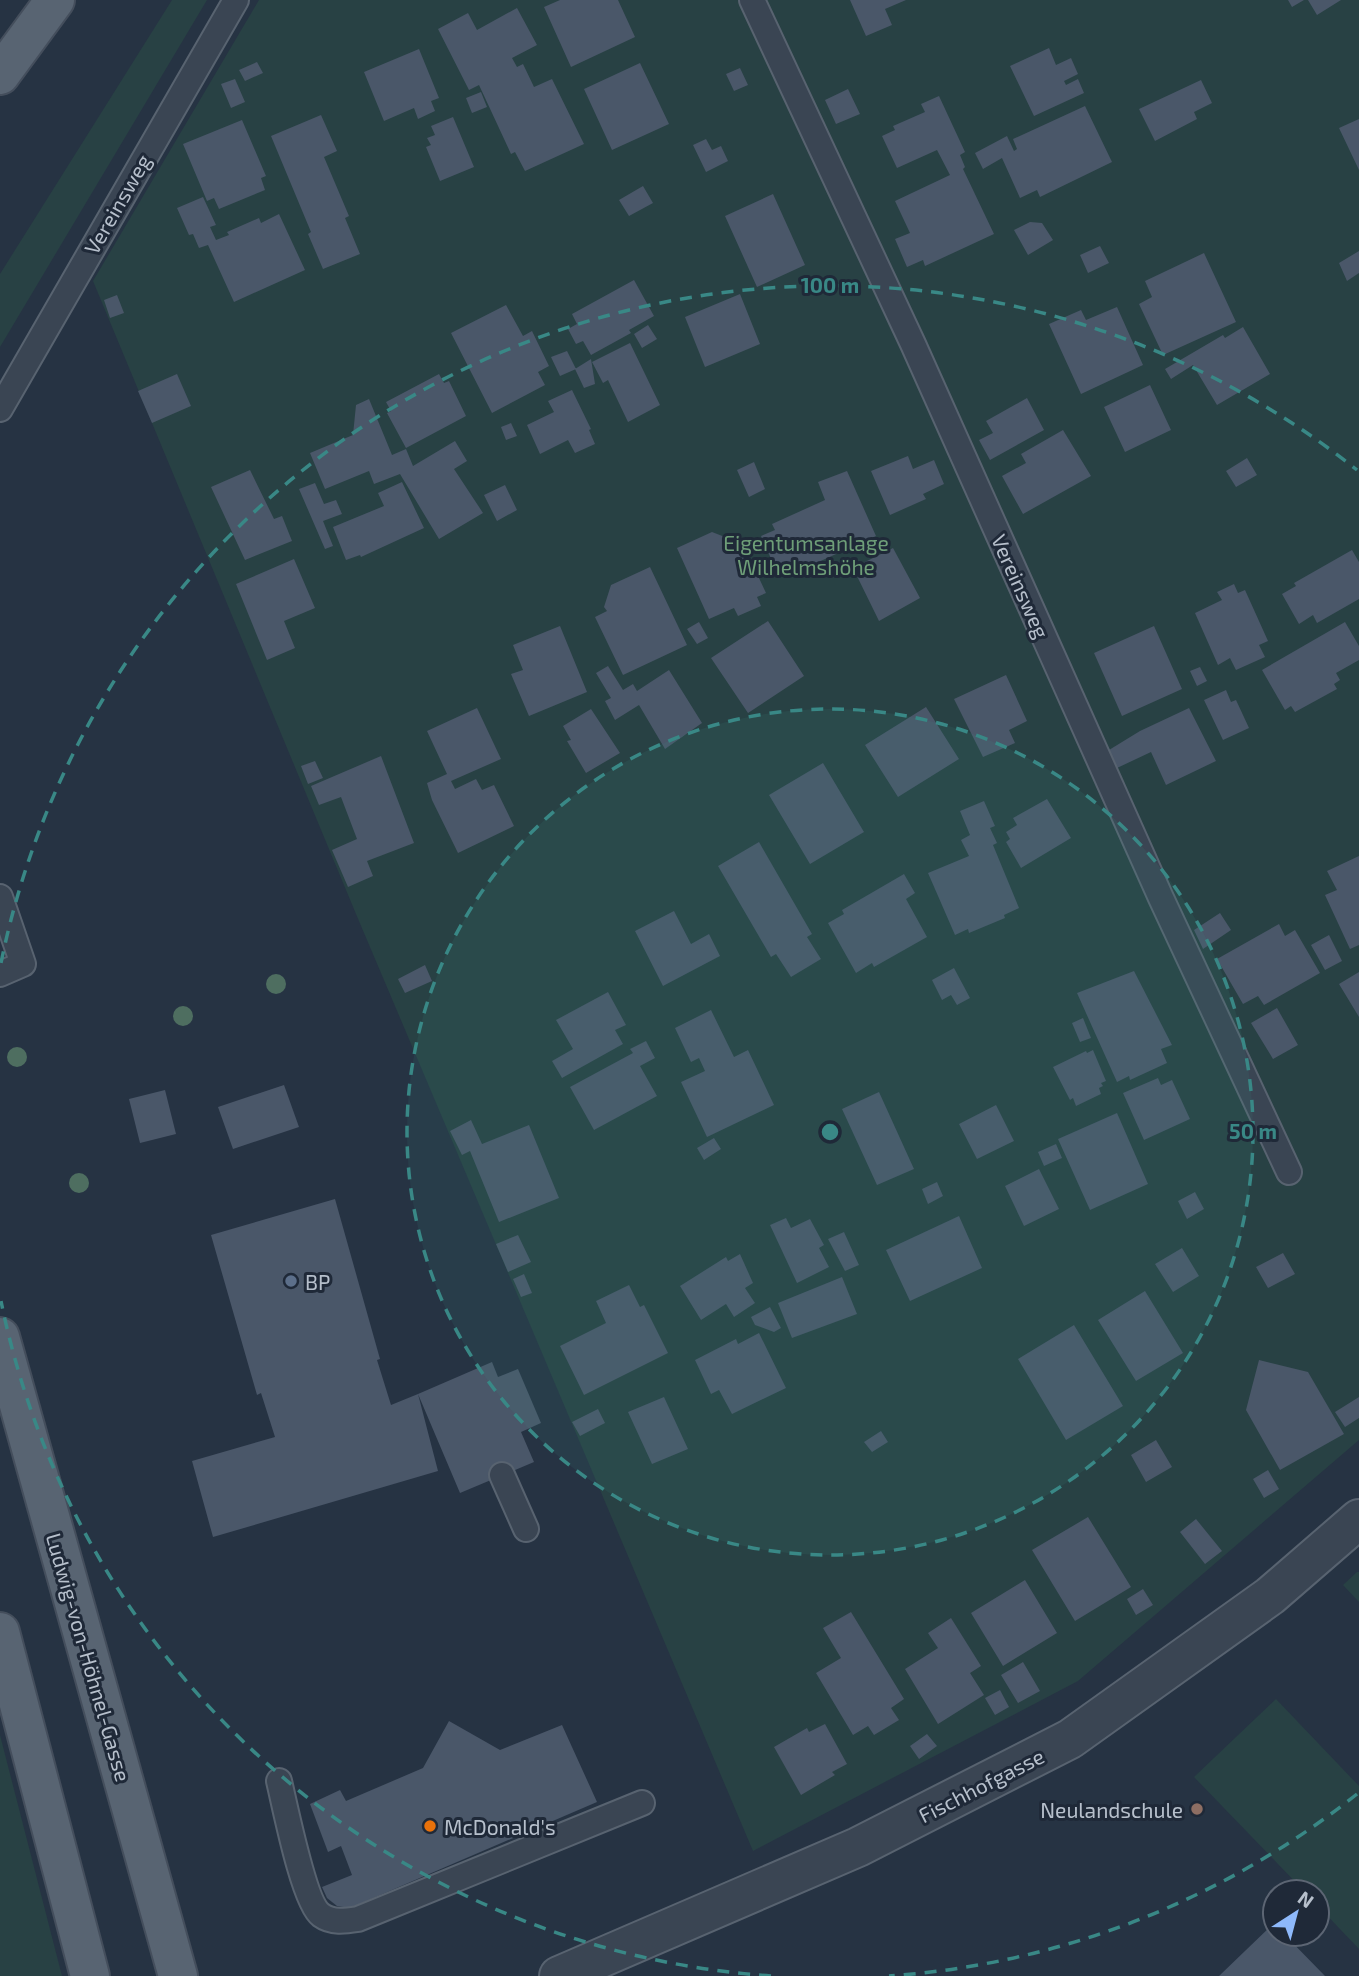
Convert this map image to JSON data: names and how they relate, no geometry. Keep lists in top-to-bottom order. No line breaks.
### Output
{"streets":{"main road":["Ludwig-von-Höhnel-Gasse"],"street":["Fischhofgasse"],"lane":["Vereinsweg"]},"parks":["Eigentumsanlage Wilhelmshöhe"],"places":["BP","Neulandschule","McDonald's"],"north":"top right","rings":["100 m","50 m"]}
